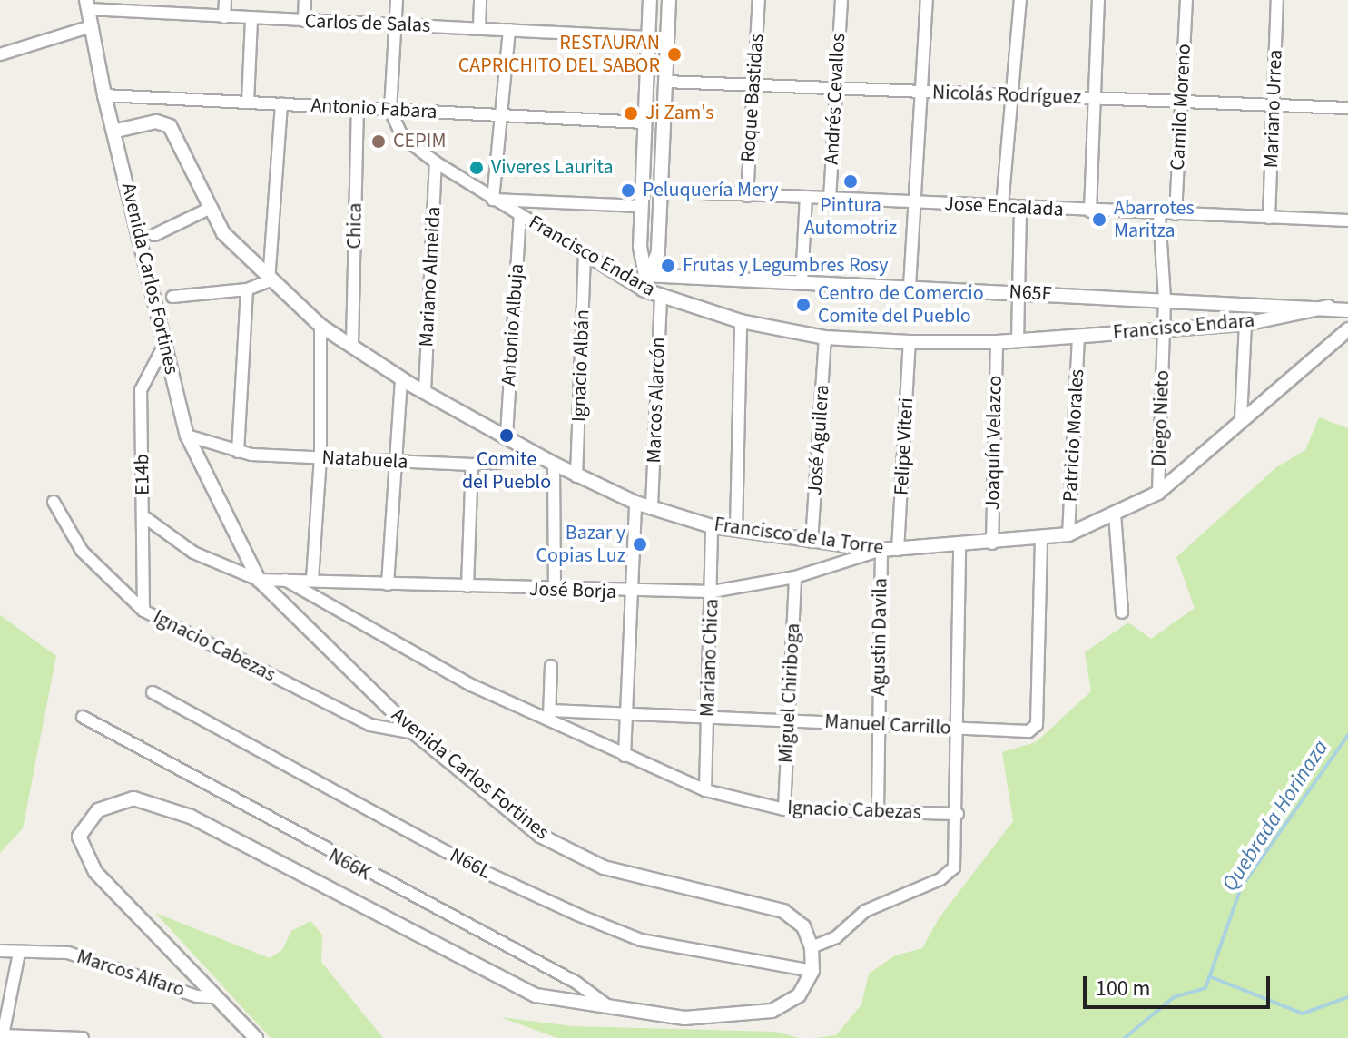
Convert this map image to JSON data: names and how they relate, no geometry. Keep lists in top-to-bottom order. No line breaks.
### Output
{"streets":{"street":["Carlos de Salas","Nicolás Rodríguez","Roque Bastidas","Andrés Cevallos","Camilo Moreno","Antonio Fabara","Mariano Urrea","Jose Encalada","Chica","Francisco Endara","Mariano Almeida","Avenida Carlos Fortines","N65F","Antonio Albuja","Ignacio Albán","Marcos Alarcón","Diego Nieto","Patricio Morales","José Aguilera","Joaquín Velazco","Felipe Viteri","Natabuela","E14b","Francisco de la Torre","José Borja","Agustin Davila","Ignacio Cabezas","Mariano Chica","Miguel Chiriboga","Manuel Carrillo","N66L","N66K","Marcos Alfaro"]},"crossings":[["Carlos de Salas","Avenida Carlos Fortines"],["Nicolás Rodríguez","Roque Bastidas"],["Nicolás Rodríguez","Andrés Cevallos"],["Nicolás Rodríguez","Camilo Moreno"],["Nicolás Rodríguez","Mariano Urrea"],["Roque Bastidas","Jose Encalada"],["Andrés Cevallos","Jose Encalada"],["Camilo Moreno","Jose Encalada"],["Antonio Fabara","Chica"],["Antonio Fabara","Francisco Endara"],["Antonio Fabara","Avenida Carlos Fortines"],["Mariano Urrea","Jose Encalada"],["Jose Encalada","Diego Nieto"],["Chica","Francisco de la Torre"],["Francisco Endara","Mariano Almeida"],["Francisco Endara","N65F"],["Francisco Endara","Antonio Albuja"],["Francisco Endara","Ignacio Albán"],["Francisco Endara","Marcos Alarcón"],["Francisco Endara","Diego Nieto"],["Francisco Endara","Patricio Morales"],["Francisco Endara","José Aguilera"],["Francisco Endara","Joaquín Velazco"],["Francisco Endara","Felipe Viteri"],["Mariano Almeida","Francisco de la Torre"],["Avenida Carlos Fortines","Natabuela"],["Avenida Carlos Fortines","E14b"],["Avenida Carlos Fortines","Francisco de la Torre"],["Avenida Carlos Fortines","José Borja"],["Avenida Carlos Fortines","Ignacio Cabezas"],["N65F","Diego Nieto"],["Antonio Albuja","Francisco de la Torre"],["Ignacio Albán","Francisco de la Torre"],["Marcos Alarcón","Francisco de la Torre"],["Diego Nieto","Francisco de la Torre"],["Patricio Morales","Francisco de la Torre"],["José Aguilera","Francisco de la Torre"],["Joaquín Velazco","Francisco de la Torre"],["Felipe Viteri","Francisco de la Torre"],["Natabuela","Francisco de la Torre"],["E14b","Ignacio Cabezas"],["Francisco de la Torre","José Borja"],["Francisco de la Torre","Agustin Davila"],["Francisco de la Torre","Mariano Chica"],["Francisco de la Torre","Manuel Carrillo"],["José Borja","Agustin Davila"],["José Borja","Mariano Chica"],["José Borja","Miguel Chiriboga"],["José Borja","Manuel Carrillo"],["Agustin Davila","Ignacio Cabezas"],["Agustin Davila","Manuel Carrillo"],["Ignacio Cabezas","Mariano Chica"],["Ignacio Cabezas","Miguel Chiriboga"],["Ignacio Cabezas","Manuel Carrillo"],["Mariano Chica","Manuel Carrillo"],["Miguel Chiriboga","Manuel Carrillo"]],"water":["Quebrada Horinaza"],"places":["RESTAURAN CAPRICHITO DEL SABOR","Ji Zam's","CEPIM","Viveres Laurita","Pintura Automotriz","Peluquería Mery","Abarrotes Maritza","Frutas y Legumbres Rosy","Centro de Comercio Comite del Pueblo","Comite del Pueblo","Bazar y Copias Luz"],"scale_bar":"100 m"}
